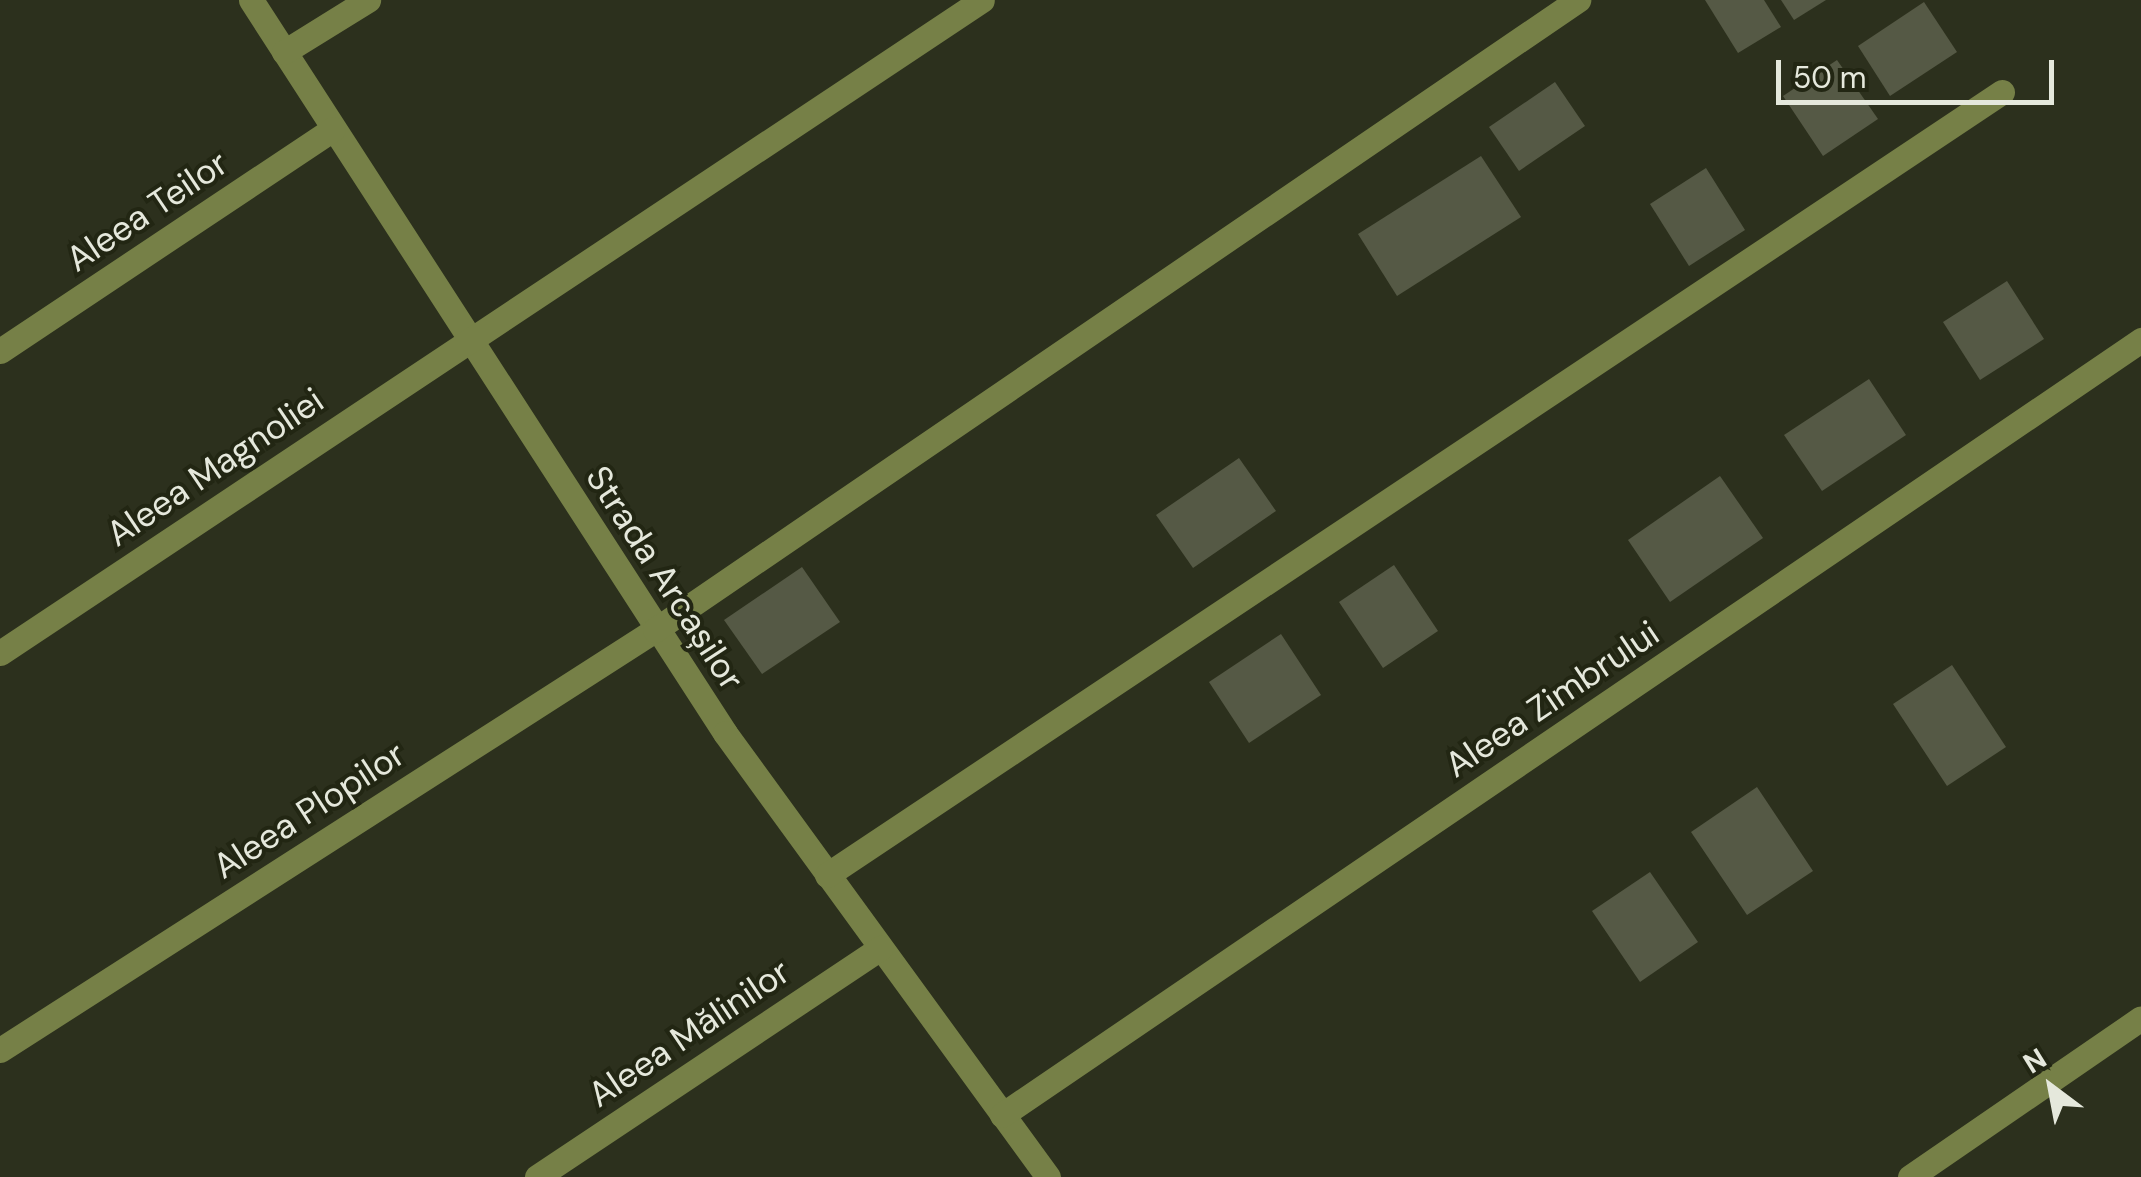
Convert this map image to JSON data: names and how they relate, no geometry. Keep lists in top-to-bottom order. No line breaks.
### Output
{"streets":{"street":["Aleea Teilor","Aleea Magnoliei","Strada Arcașilor","Aleea Zimbrului","Aleea Plopilor","Aleea Mălinilor"]},"crossings":[["Aleea Teilor","Strada Arcașilor"],["Aleea Magnoliei","Strada Arcașilor"],["Strada Arcașilor","Aleea Zimbrului"],["Strada Arcașilor","Aleea Plopilor"],["Strada Arcașilor","Aleea Mălinilor"]],"scale_bar":"50 m","north":"top left"}
